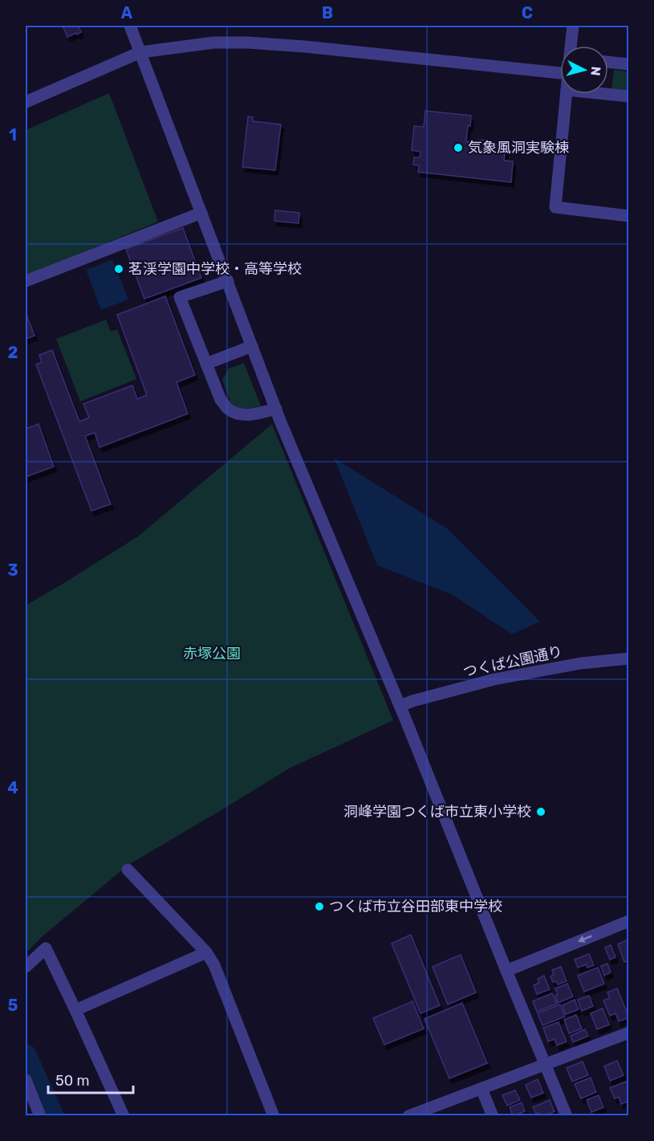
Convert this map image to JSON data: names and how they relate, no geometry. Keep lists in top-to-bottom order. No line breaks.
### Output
{"streets":{"street":["つくば公園通り"]},"parks":["赤塚公園"],"places":["気象風洞実験棟","茗渓学園中学校・高等学校","洞峰学園つくば市立東小学校","つくば市立谷田部東中学校"],"scale_bar":"50 m","north":"right","grid":{"columns":["A","B","C"],"rows":["1","2","3","4","5"]}}
